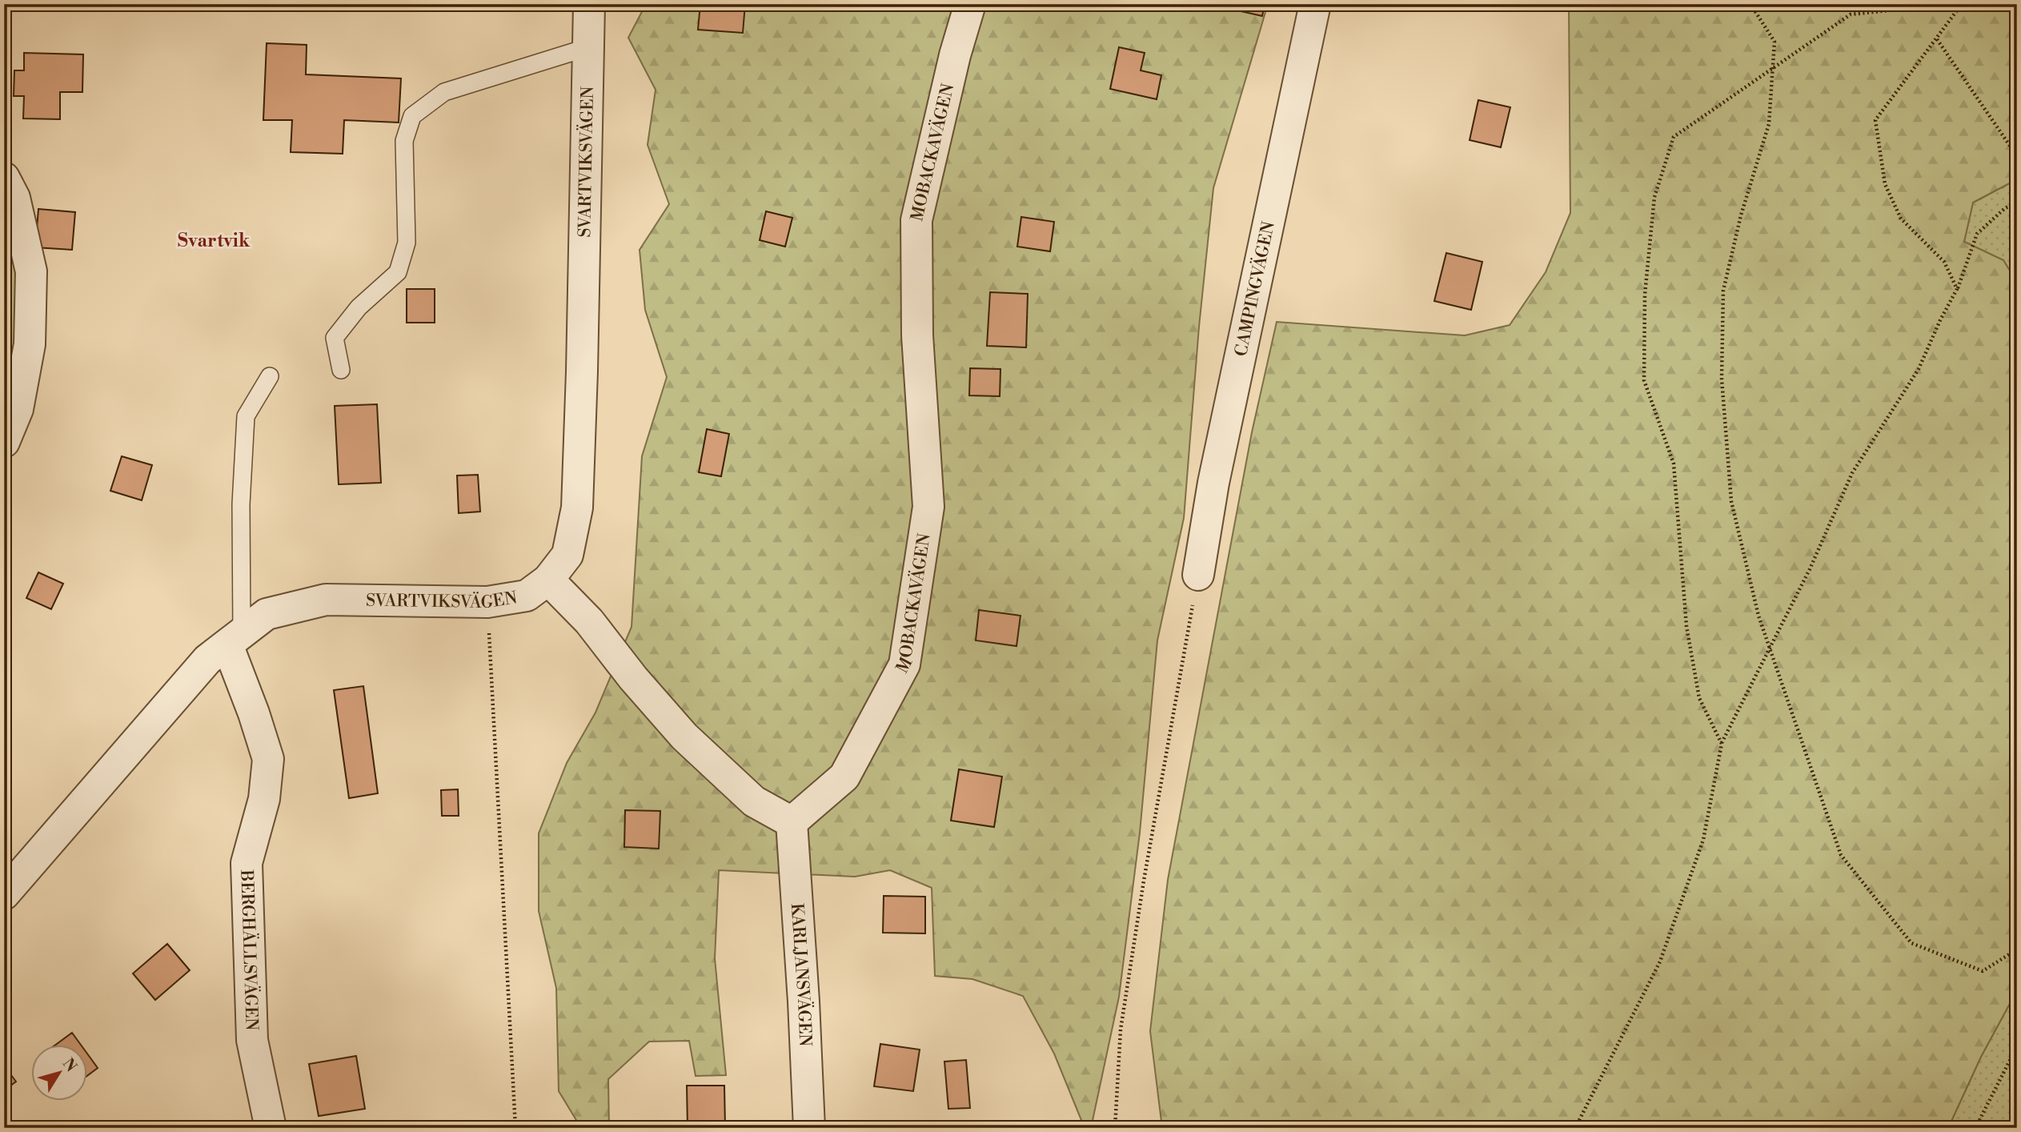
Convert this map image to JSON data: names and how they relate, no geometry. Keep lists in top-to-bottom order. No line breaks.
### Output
{"streets":{"street":["MOBACKAVÄGEN","SVARTVIKSVÄGEN","CAMPINGVÄGEN","BERGHÄLLSVÄGEN","KARLJANSVÄGEN"]},"crossings":[["MOBACKAVÄGEN","KARLJANSVÄGEN"],["SVARTVIKSVÄGEN","BERGHÄLLSVÄGEN"]],"districts":["Svartvik"],"north":"top right"}
